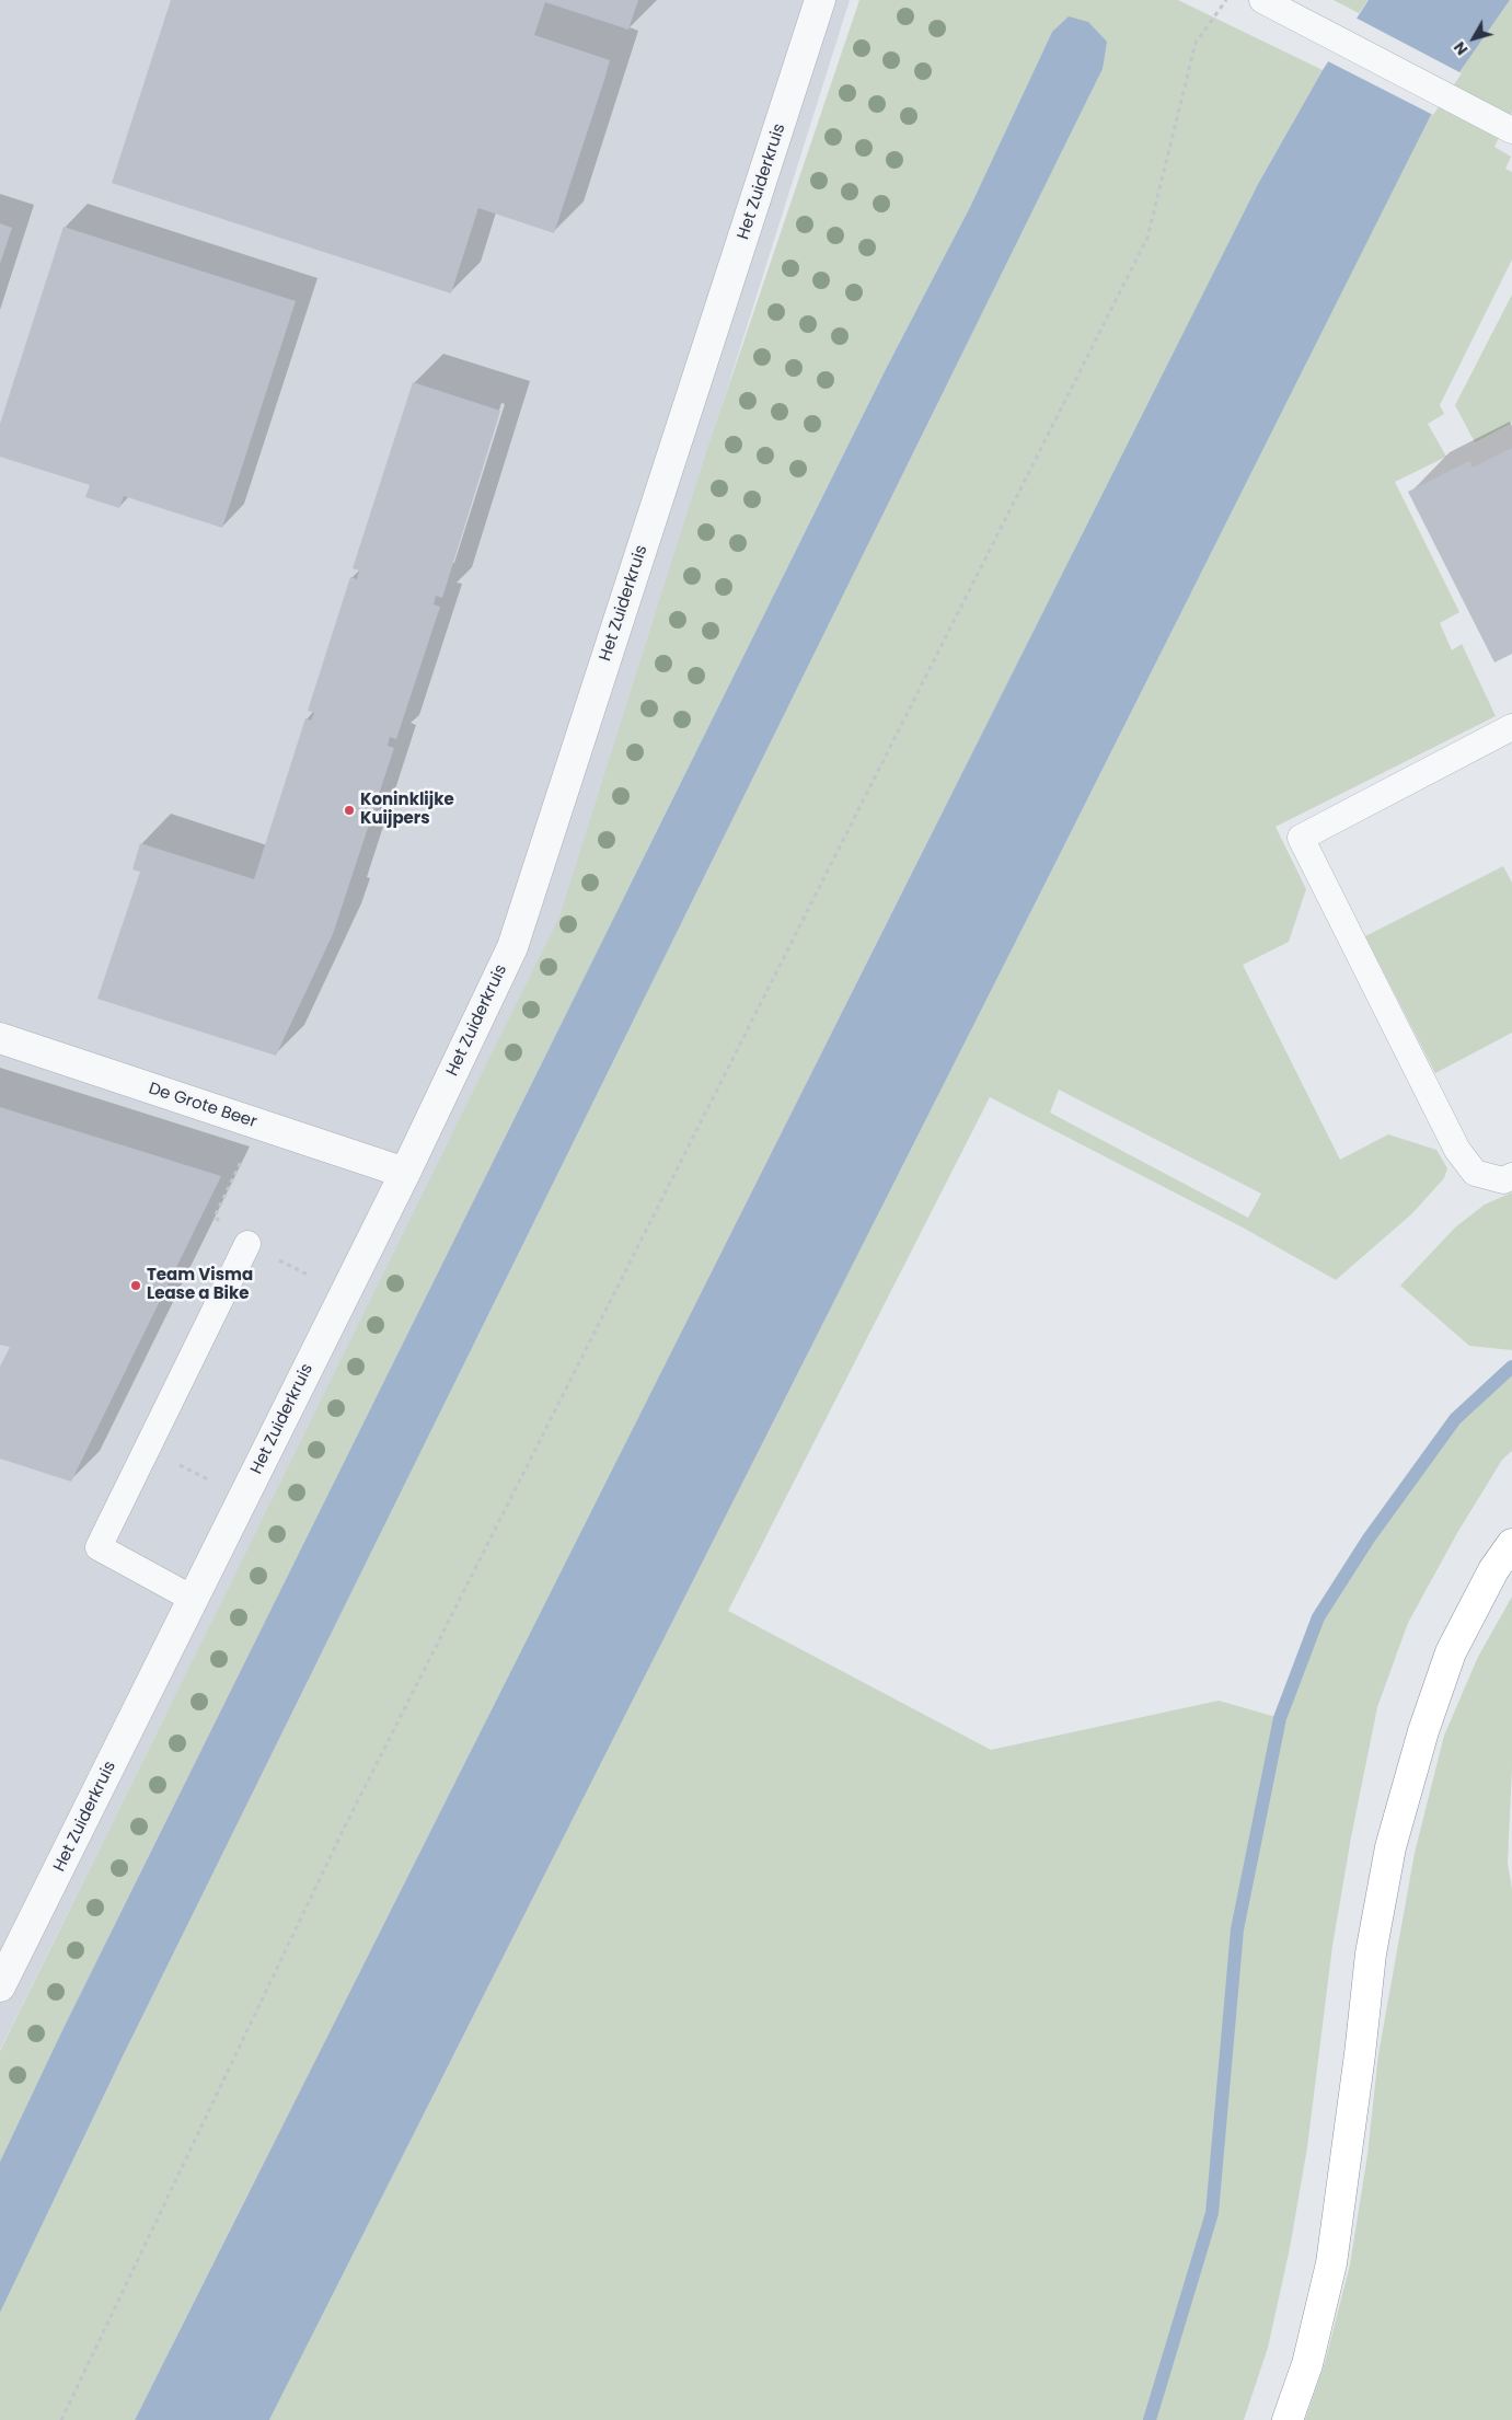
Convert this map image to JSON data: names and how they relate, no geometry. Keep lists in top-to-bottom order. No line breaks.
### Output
{"streets":{"street":["Het Zuiderkruis","De Grote Beer"]},"crossings":[["Het Zuiderkruis","De Grote Beer"]],"places":["Koninklijke Kuijpers","Team Visma Lease a Bike"],"north":"bottom left"}
